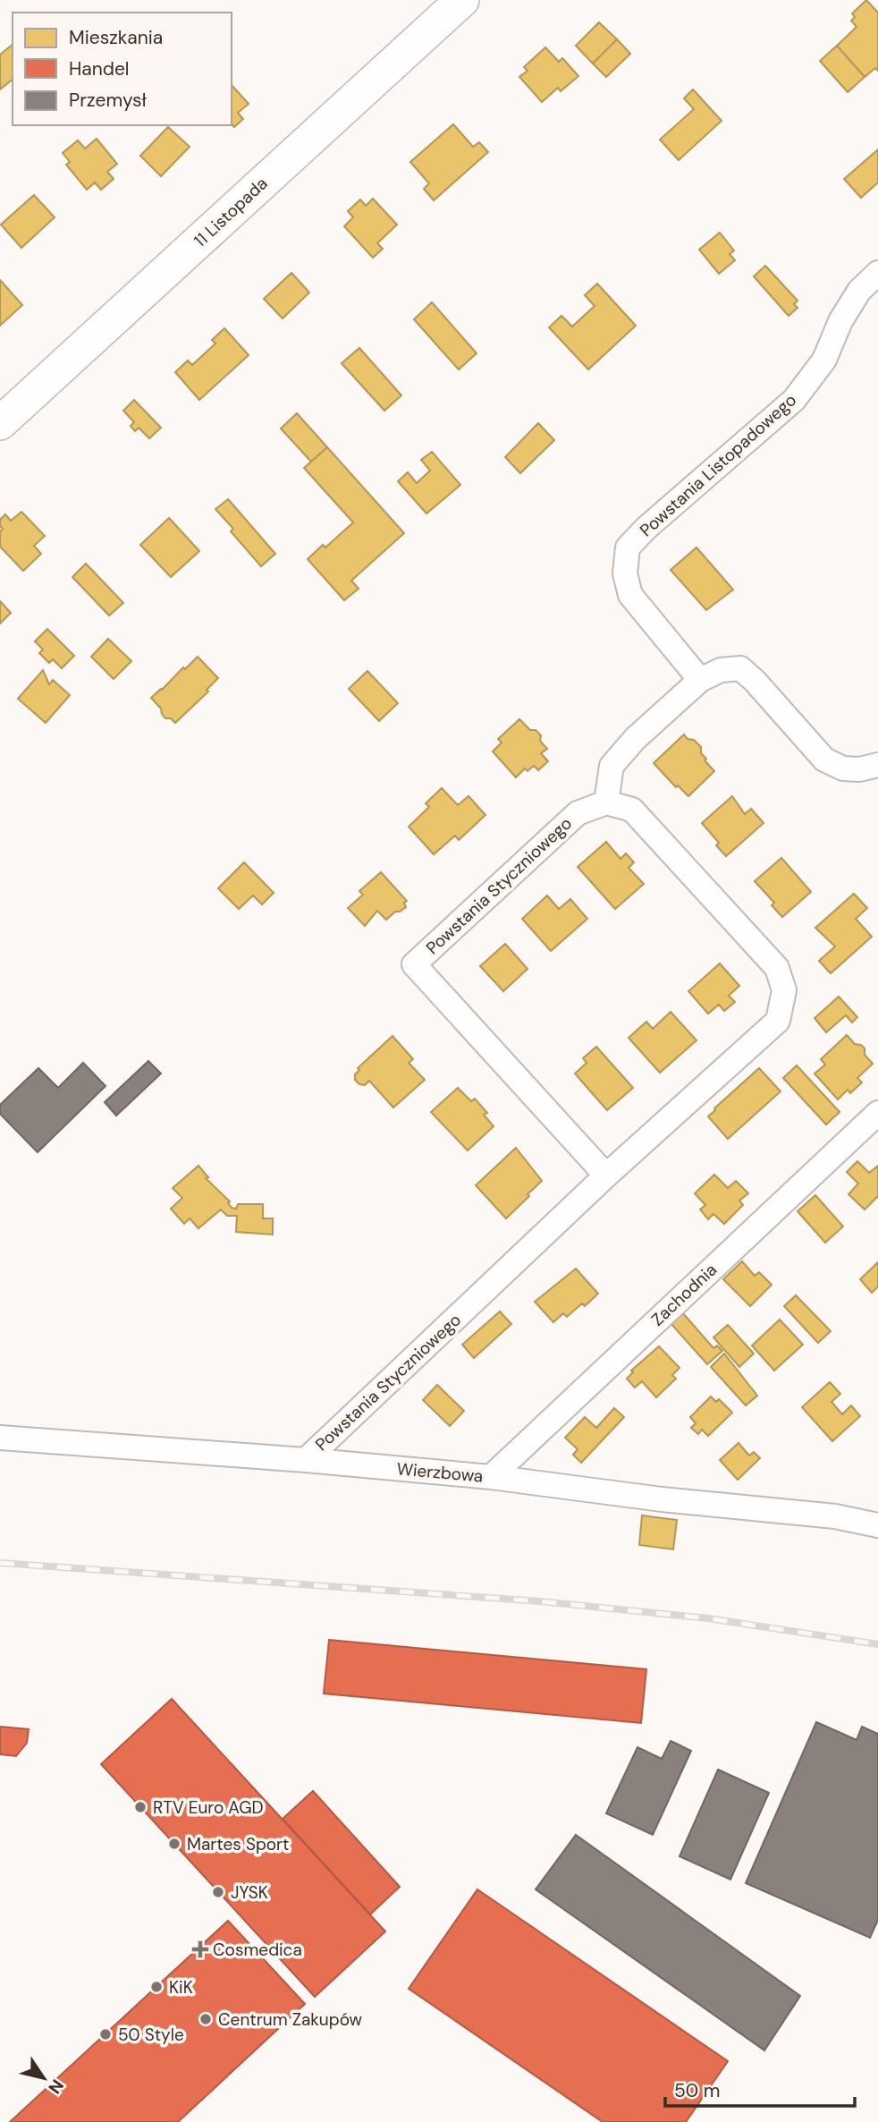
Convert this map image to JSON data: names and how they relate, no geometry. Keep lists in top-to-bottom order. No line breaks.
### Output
{"streets":{"main road":["11 Listopada"],"street":["Powstania Listopadowego","Powstania Styczniowego","Zachodnia","Wierzbowa"]},"crossings":[["Powstania Styczniowego","Wierzbowa"],["Zachodnia","Wierzbowa"]],"places":{"other":["RTV Euro AGD","Martes Sport","JYSK","KiK","Centrum Zakupów","50 Style"],"health":["Cosmedica"]},"legend":["Mieszkania","Handel","Przemysł"],"scale_bar":"50 m","north":"bottom right"}
